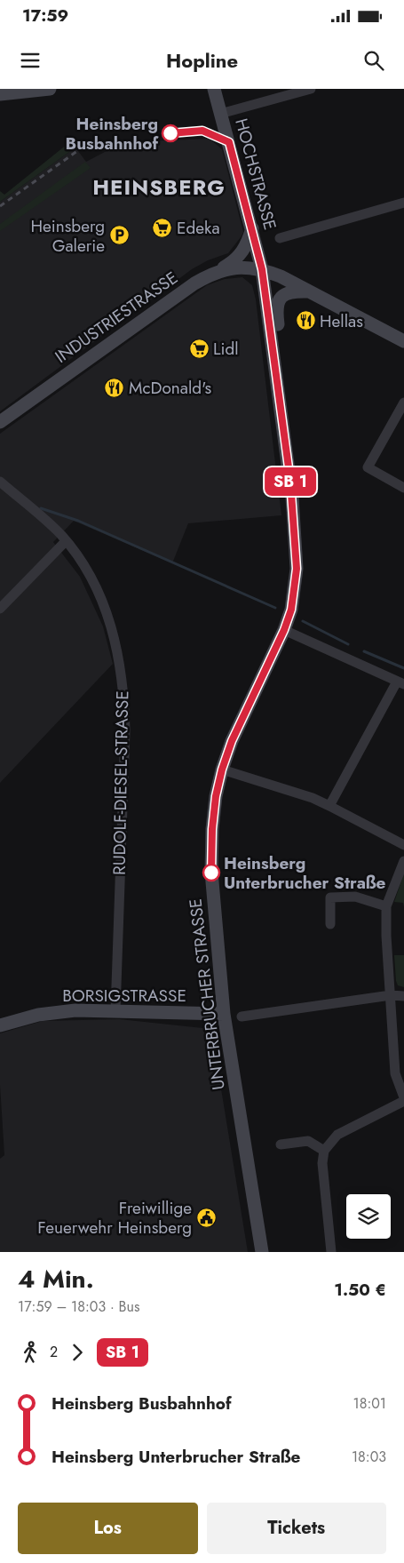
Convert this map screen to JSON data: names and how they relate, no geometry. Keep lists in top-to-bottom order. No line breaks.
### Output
{"streets":{"street":["HOCHSTRASSE","INDUSTRIESTRASSE","RUDOLF-DIESEL-STRASSE","UNTERBRUCHER STRASSE","BORSIGSTRASSE"]},"crossings":[["HOCHSTRASSE","INDUSTRIESTRASSE"],["HOCHSTRASSE","UNTERBRUCHER STRASSE"],["INDUSTRIESTRASSE","UNTERBRUCHER STRASSE"],["RUDOLF-DIESEL-STRASSE","BORSIGSTRASSE"],["UNTERBRUCHER STRASSE","BORSIGSTRASSE"]],"districts":["HEINSBERG"],"places":{"other":["Heinsberg Busbahnhof","Heinsberg Unterbrucher Straße"],"supermarket":["Edeka","Lidl"],"parking":["Heinsberg Galerie"],"restaurant":["Hellas","McDonald's"],"public building":["Freiwillige Feuerwehr Heinsberg"]},"page":{"status":"17:59","header":"Hopline","on_map":"SB 1","heading":["4 Min.","17:59 – 18:03 · Bus","1.50 €"],"legs":["2","SB 1"],"list":[{"name":"Heinsberg Busbahnhof","value":"18:01"},{"name":"Heinsberg Unterbrucher Straße","value":"18:03"}],"buttons":["Los","Tickets"]}}
